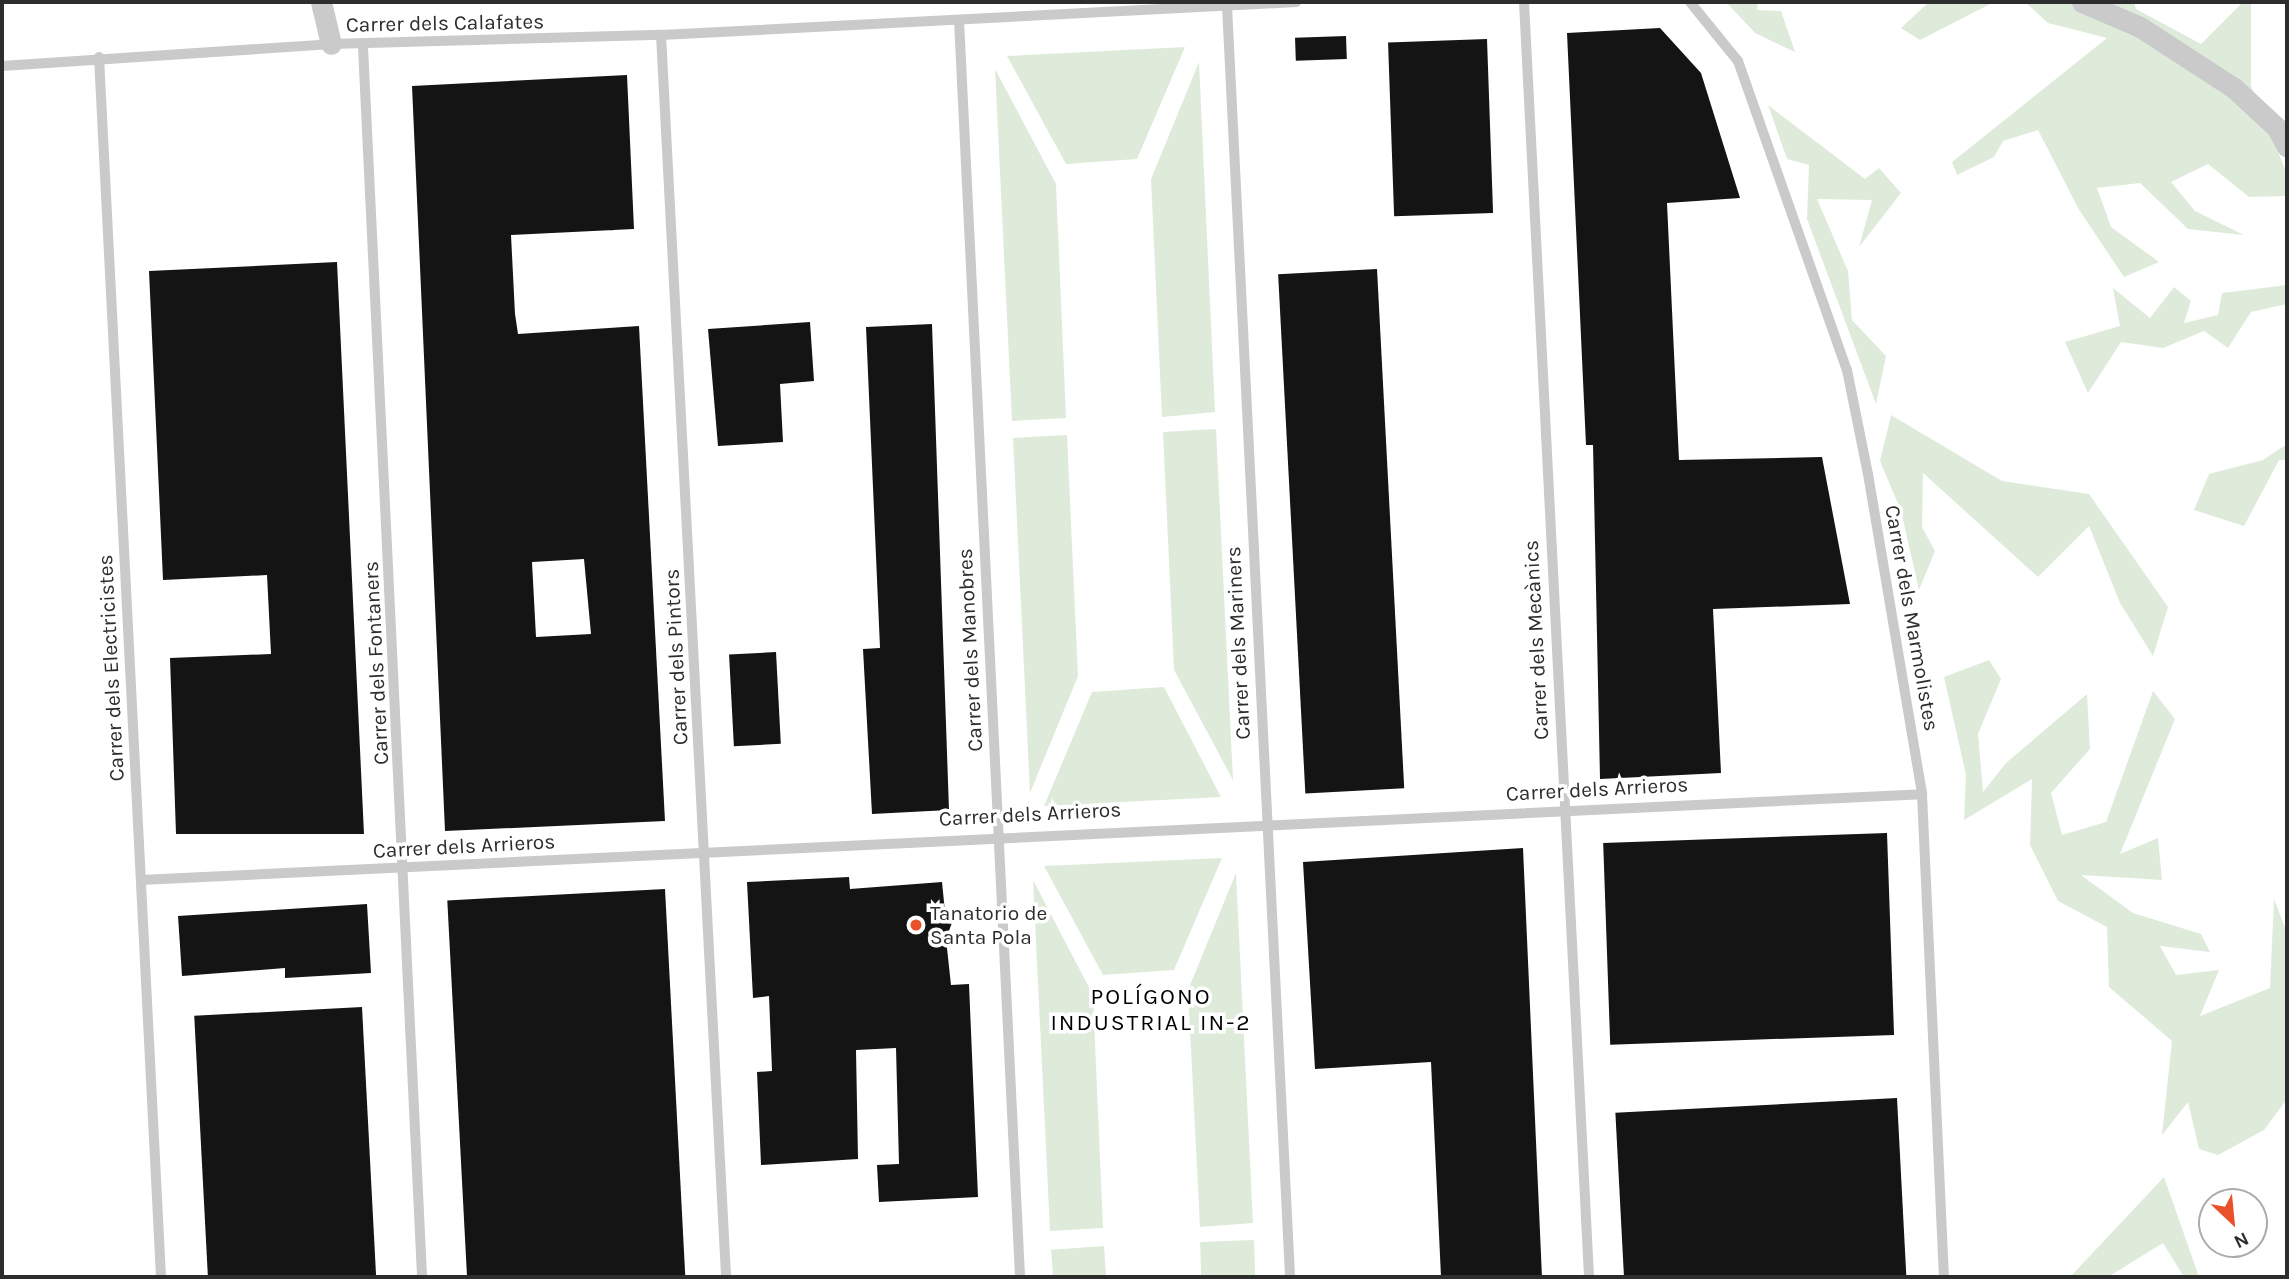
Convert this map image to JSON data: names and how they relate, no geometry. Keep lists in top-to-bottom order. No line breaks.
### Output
{"streets":{"lane":["Carrer dels Calafates","Carrer dels Marmolistes","Carrer dels Mecànics","Carrer dels Mariners","Carrer dels Manobres","Carrer dels Pintors","Carrer dels Fontaners","Carrer dels Electricistes","Carrer dels Arrieros"]},"crossings":[["Carrer dels Calafates","Carrer dels Mariners"],["Carrer dels Calafates","Carrer dels Manobres"],["Carrer dels Calafates","Carrer dels Pintors"],["Carrer dels Calafates","Carrer dels Fontaners"],["Carrer dels Calafates","Carrer dels Electricistes"],["Carrer dels Marmolistes","Carrer dels Arrieros"],["Carrer dels Mecànics","Carrer dels Arrieros"],["Carrer dels Mariners","Carrer dels Arrieros"],["Carrer dels Manobres","Carrer dels Arrieros"],["Carrer dels Pintors","Carrer dels Arrieros"],["Carrer dels Fontaners","Carrer dels Arrieros"],["Carrer dels Electricistes","Carrer dels Arrieros"]],"districts":["POLÍGONO INDUSTRIAL IN-2"],"places":["Tanatorio de Santa Pola"],"north":"bottom right"}
